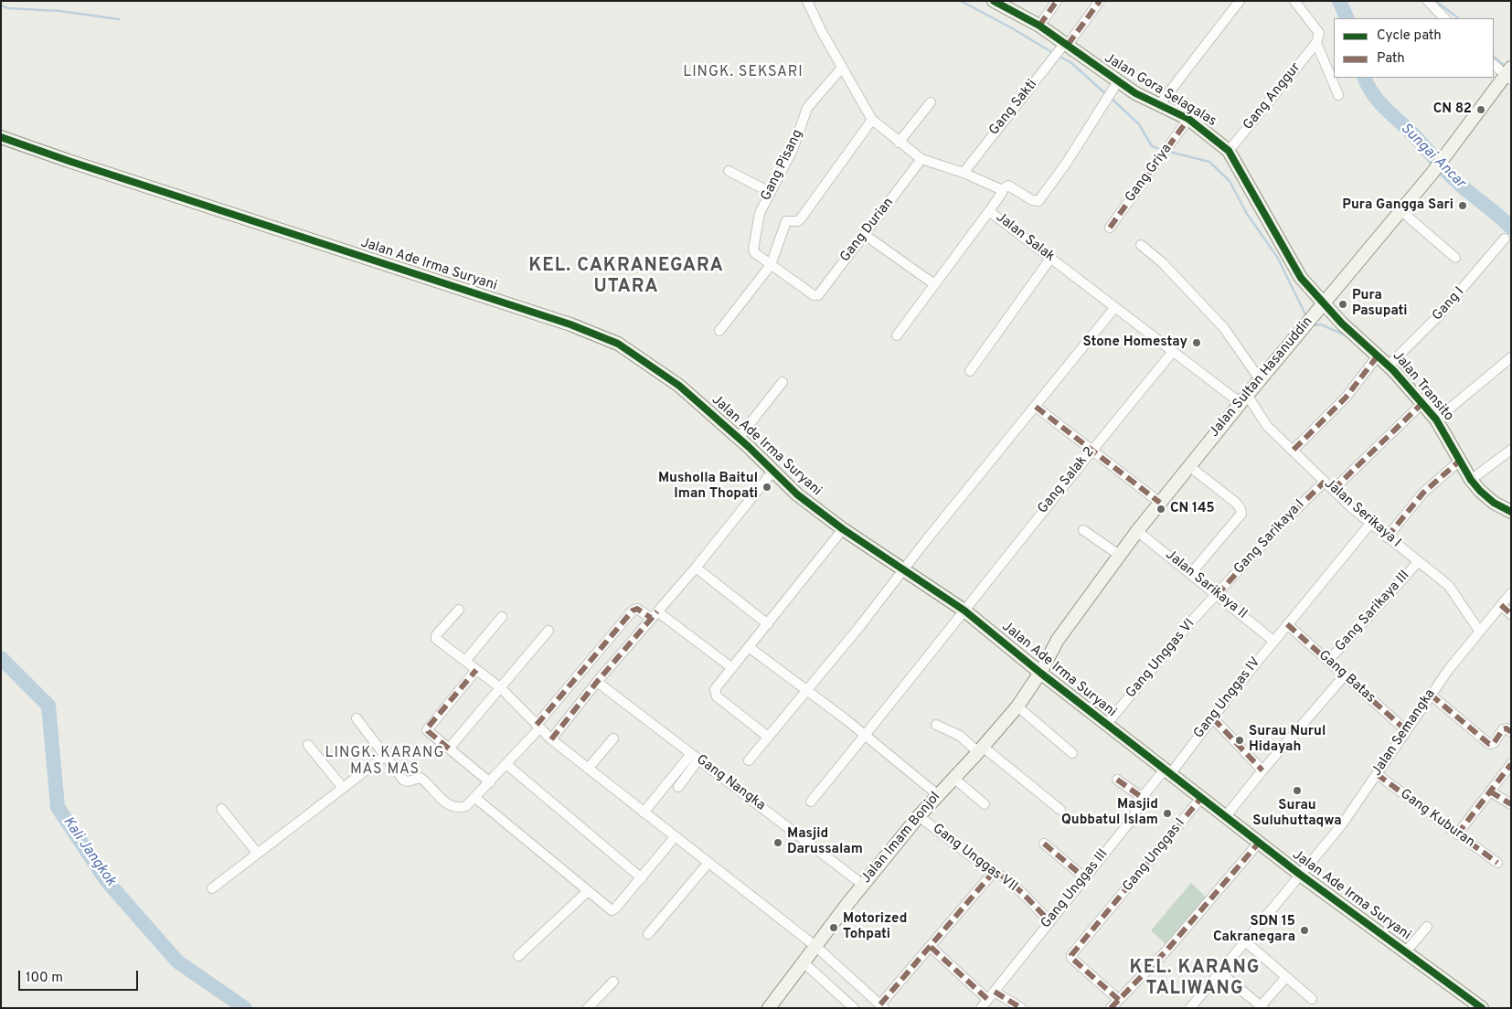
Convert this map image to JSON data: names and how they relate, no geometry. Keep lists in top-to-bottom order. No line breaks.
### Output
{"streets":{"street":["Jalan Gora Selagalas","Gang Anggur","Gang Sakti","Gang Pisang","Gang Griya","Gang Durian","Jalan Salak","Jalan Ade Irma Suryani","Gang I","Jalan Sultan Hasanuddin","Jalan Transito","Gang Salak 2","Jalan Serikaya I","Gang Sarikaya I","Jalan Sarikaya II","Gang Sarikaya III","Gang Unggas VI","Gang Batas","Gang Unggas IV","Jalan Semangka","Gang Nangka","Gang Kuburan","Jalan Imam Bonjol","Gang Unggas I","Gang Unggas VII","Gang Unggas III"]},"crossings":[["Jalan Gora Selagalas","Gang Anggur"],["Jalan Gora Selagalas","Gang Sakti"],["Jalan Gora Selagalas","Gang Griya"],["Jalan Gora Selagalas","Jalan Sultan Hasanuddin"],["Jalan Gora Selagalas","Jalan Transito"],["Gang Sakti","Jalan Salak"],["Gang Pisang","Gang Durian"],["Gang Pisang","Jalan Salak"],["Gang Durian","Jalan Salak"],["Jalan Salak","Jalan Sultan Hasanuddin"],["Jalan Salak","Gang Salak 2"],["Jalan Salak","Jalan Serikaya I"],["Jalan Ade Irma Suryani","Jalan Sultan Hasanuddin"],["Jalan Ade Irma Suryani","Gang Salak 2"],["Jalan Ade Irma Suryani","Gang Unggas VI"],["Jalan Ade Irma Suryani","Gang Unggas IV"],["Jalan Ade Irma Suryani","Jalan Semangka"],["Jalan Ade Irma Suryani","Jalan Imam Bonjol"],["Jalan Ade Irma Suryani","Gang Unggas I"],["Jalan Ade Irma Suryani","Gang Unggas III"],["Gang I","Jalan Transito"],["Jalan Sultan Hasanuddin","Jalan Transito"],["Jalan Sultan Hasanuddin","Jalan Serikaya I"],["Jalan Sultan Hasanuddin","Jalan Sarikaya II"],["Jalan Sultan Hasanuddin","Jalan Imam Bonjol"],["Jalan Serikaya I","Gang Sarikaya I"],["Jalan Serikaya I","Gang Sarikaya III"],["Jalan Serikaya I","Gang Unggas IV"],["Jalan Serikaya I","Jalan Semangka"],["Gang Sarikaya I","Jalan Sarikaya II"],["Gang Sarikaya I","Gang Unggas VI"],["Jalan Sarikaya II","Gang Unggas VI"],["Jalan Sarikaya II","Gang Unggas IV"],["Gang Sarikaya III","Gang Batas"],["Gang Batas","Gang Unggas IV"],["Gang Batas","Jalan Semangka"],["Gang Unggas IV","Gang Unggas III"],["Jalan Semangka","Gang Kuburan"],["Gang Nangka","Jalan Imam Bonjol"],["Jalan Imam Bonjol","Gang Unggas VII"],["Gang Unggas VII","Gang Unggas III"]],"districts":["LINGK. SEKSARI","KEL. CAKRANEGARA UTARA","LINGK. KARANG MAS MAS","KEL. KARANG TALIWANG"],"water":["Sungai Ancar","Kali Jangkok"],"places":["CN 82","Pura Gangga Sari","Pura Pasupati","Stone Homestay","Musholla Baitul Iman Thopati","CN 145","Surau Nurul Hidayah","Surau Suluhuttaqwa","Masjid Qubbatul Islam","Masjid Darussalam","Motorized Tohpati","SDN 15 Cakranegara"],"legend":["Cycle path","Path"],"scale_bar":"100 m"}
